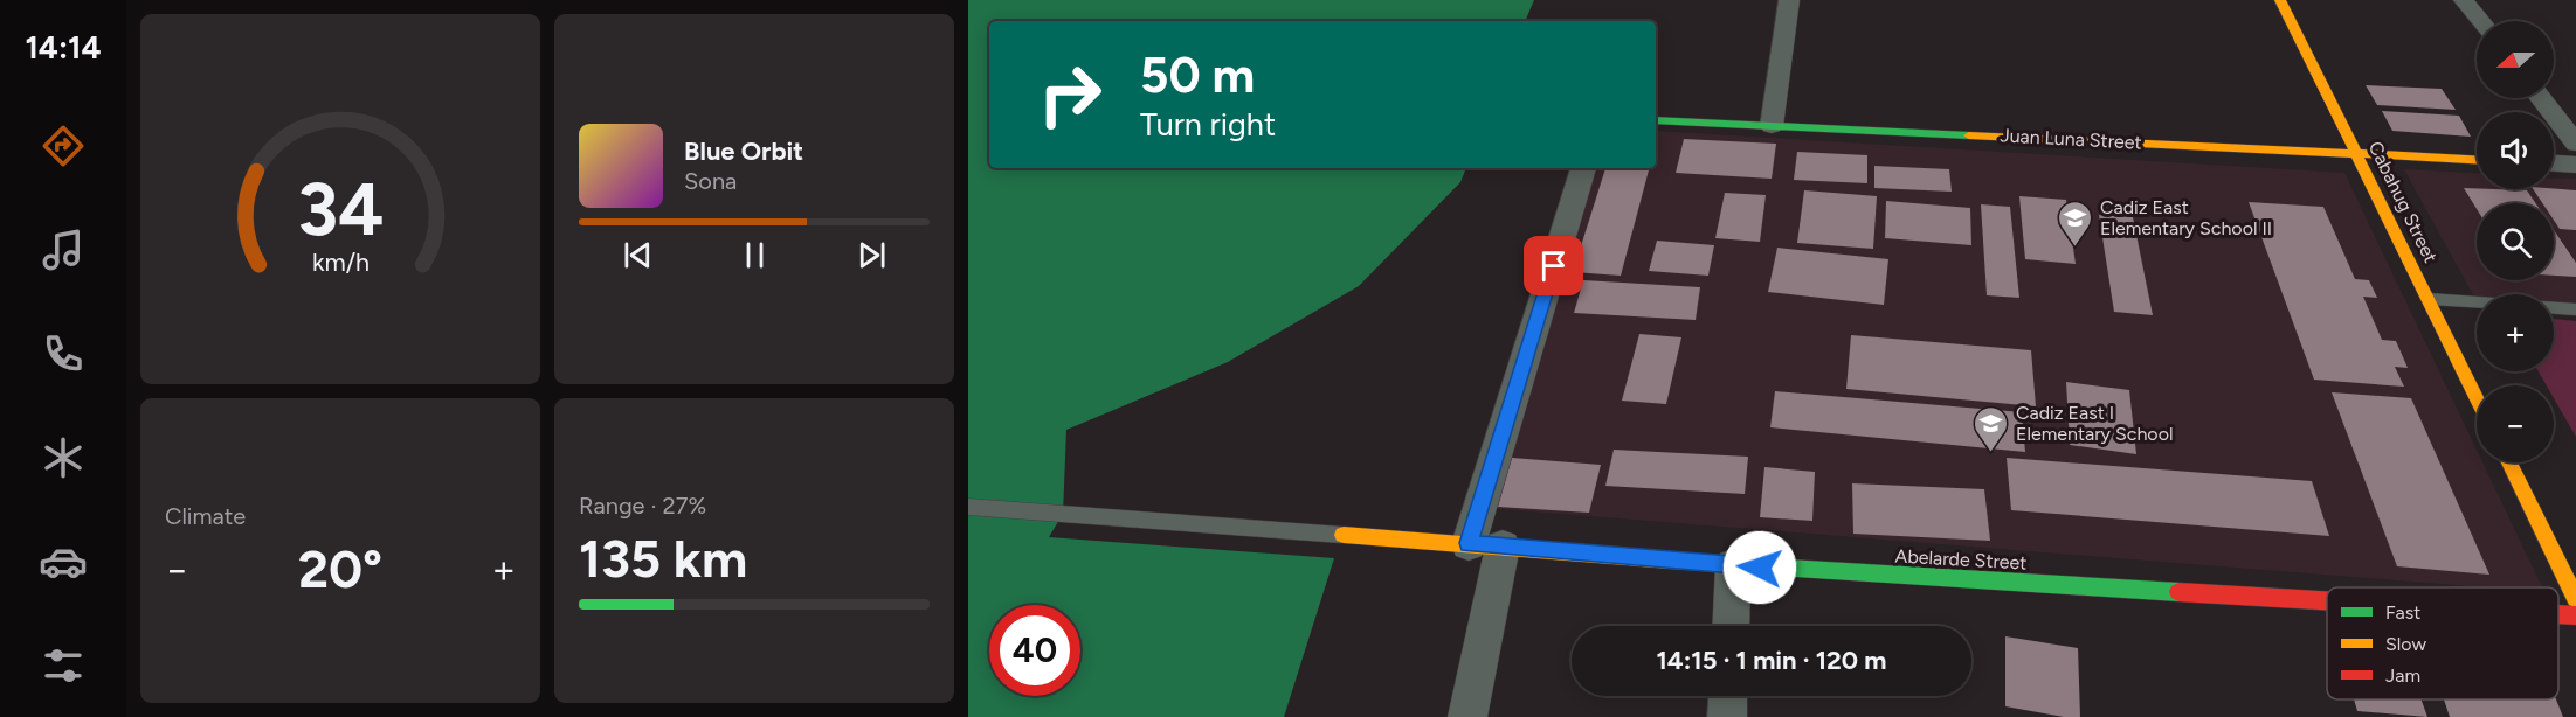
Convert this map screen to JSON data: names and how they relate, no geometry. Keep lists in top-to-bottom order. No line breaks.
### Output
{"streets":{"street":["Juan Luna Street","Cabahug Street","Abelarde Street"]},"crossings":[["Juan Luna Street","Cabahug Street"]],"places":{"school or university":["Cadiz East Elementary School II","Cadiz East I Elementary School"]},"legend":["Fast","Slow","Jam"],"north":"left","page":{"tabs":"14:14","map_buttons":["+","−"],"turn":["50 m","Turn right"],"song":["Blue Orbit","Sona"],"tile":["Climate",["Range · 27%","135 km"]],"heat":["−","20°","+"],"limit":"40","trip":"14:15 · 1 min · 120 m","gauge":["34","km/h"]}}
